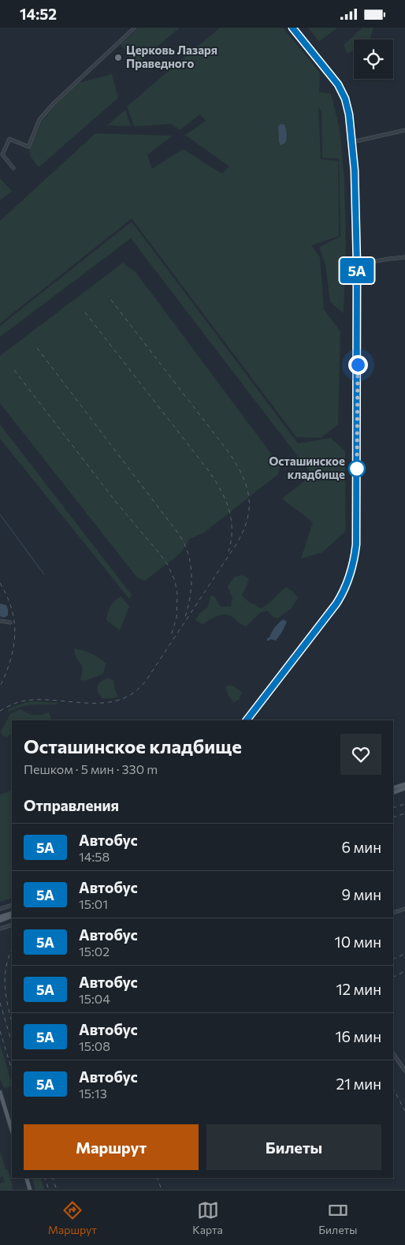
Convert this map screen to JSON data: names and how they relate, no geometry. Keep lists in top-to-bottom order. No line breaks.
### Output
{"places":["Церковь Лазаря Праведного","Осташинское кладбище"],"lines":["bus line 5А"],"page":{"status":"14:52","on_map":"5А","heading":[["Осташинское кладбище","Пешком · 5 мин · 330 m"],"Отправления"],"list":[{"mark":"5А","name":"Автобус","note":"14:58","value":"6 мин"},{"mark":"5А","name":"Автобус","note":"15:01","value":"9 мин"},{"mark":"5А","name":"Автобус","note":"15:02","value":"10 мин"},{"mark":"5А","name":"Автобус","note":"15:04","value":"12 мин"},{"mark":"5А","name":"Автобус","note":"15:08","value":"16 мин"},{"mark":"5А","name":"Автобус","note":"15:13","value":"21 мин"}],"buttons":["Маршрут","Билеты"],"tabs":["Маршрут","Карта","Билеты"]}}
